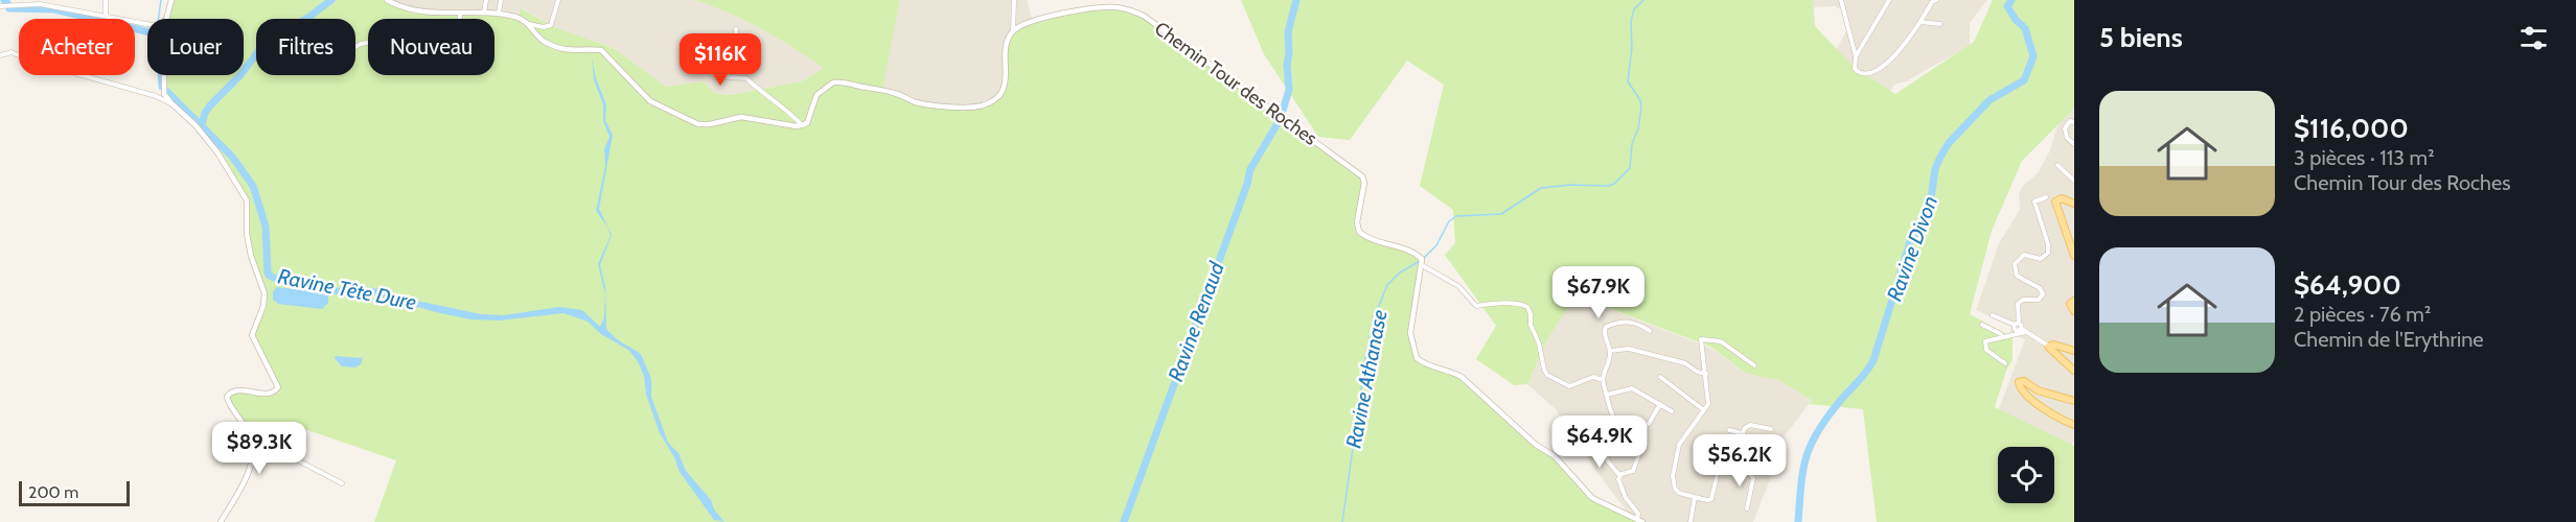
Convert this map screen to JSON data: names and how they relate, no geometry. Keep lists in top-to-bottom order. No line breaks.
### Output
{"streets":{"street":["Chemin Tour des Roches"]},"water":["Ravine Divon","Ravine Tête Dure","Ravine Renaud","Ravine Athanase"],"scale_bar":"200 m","page":{"heading":"5 biens","chip":["Acheter","Louer","Filtres","Nouveau"],"price":["$116K","$67.9K","$64.9K","$89.3K","$56.2K"],"list":[{"name":"$116,000","note":"3 pièces · 113 m² · Chemin Tour des Roches"},{"name":"$64,900","note":"2 pièces · 76 m² · Chemin de l'Erythrine"}],"scale":"200 m"}}
